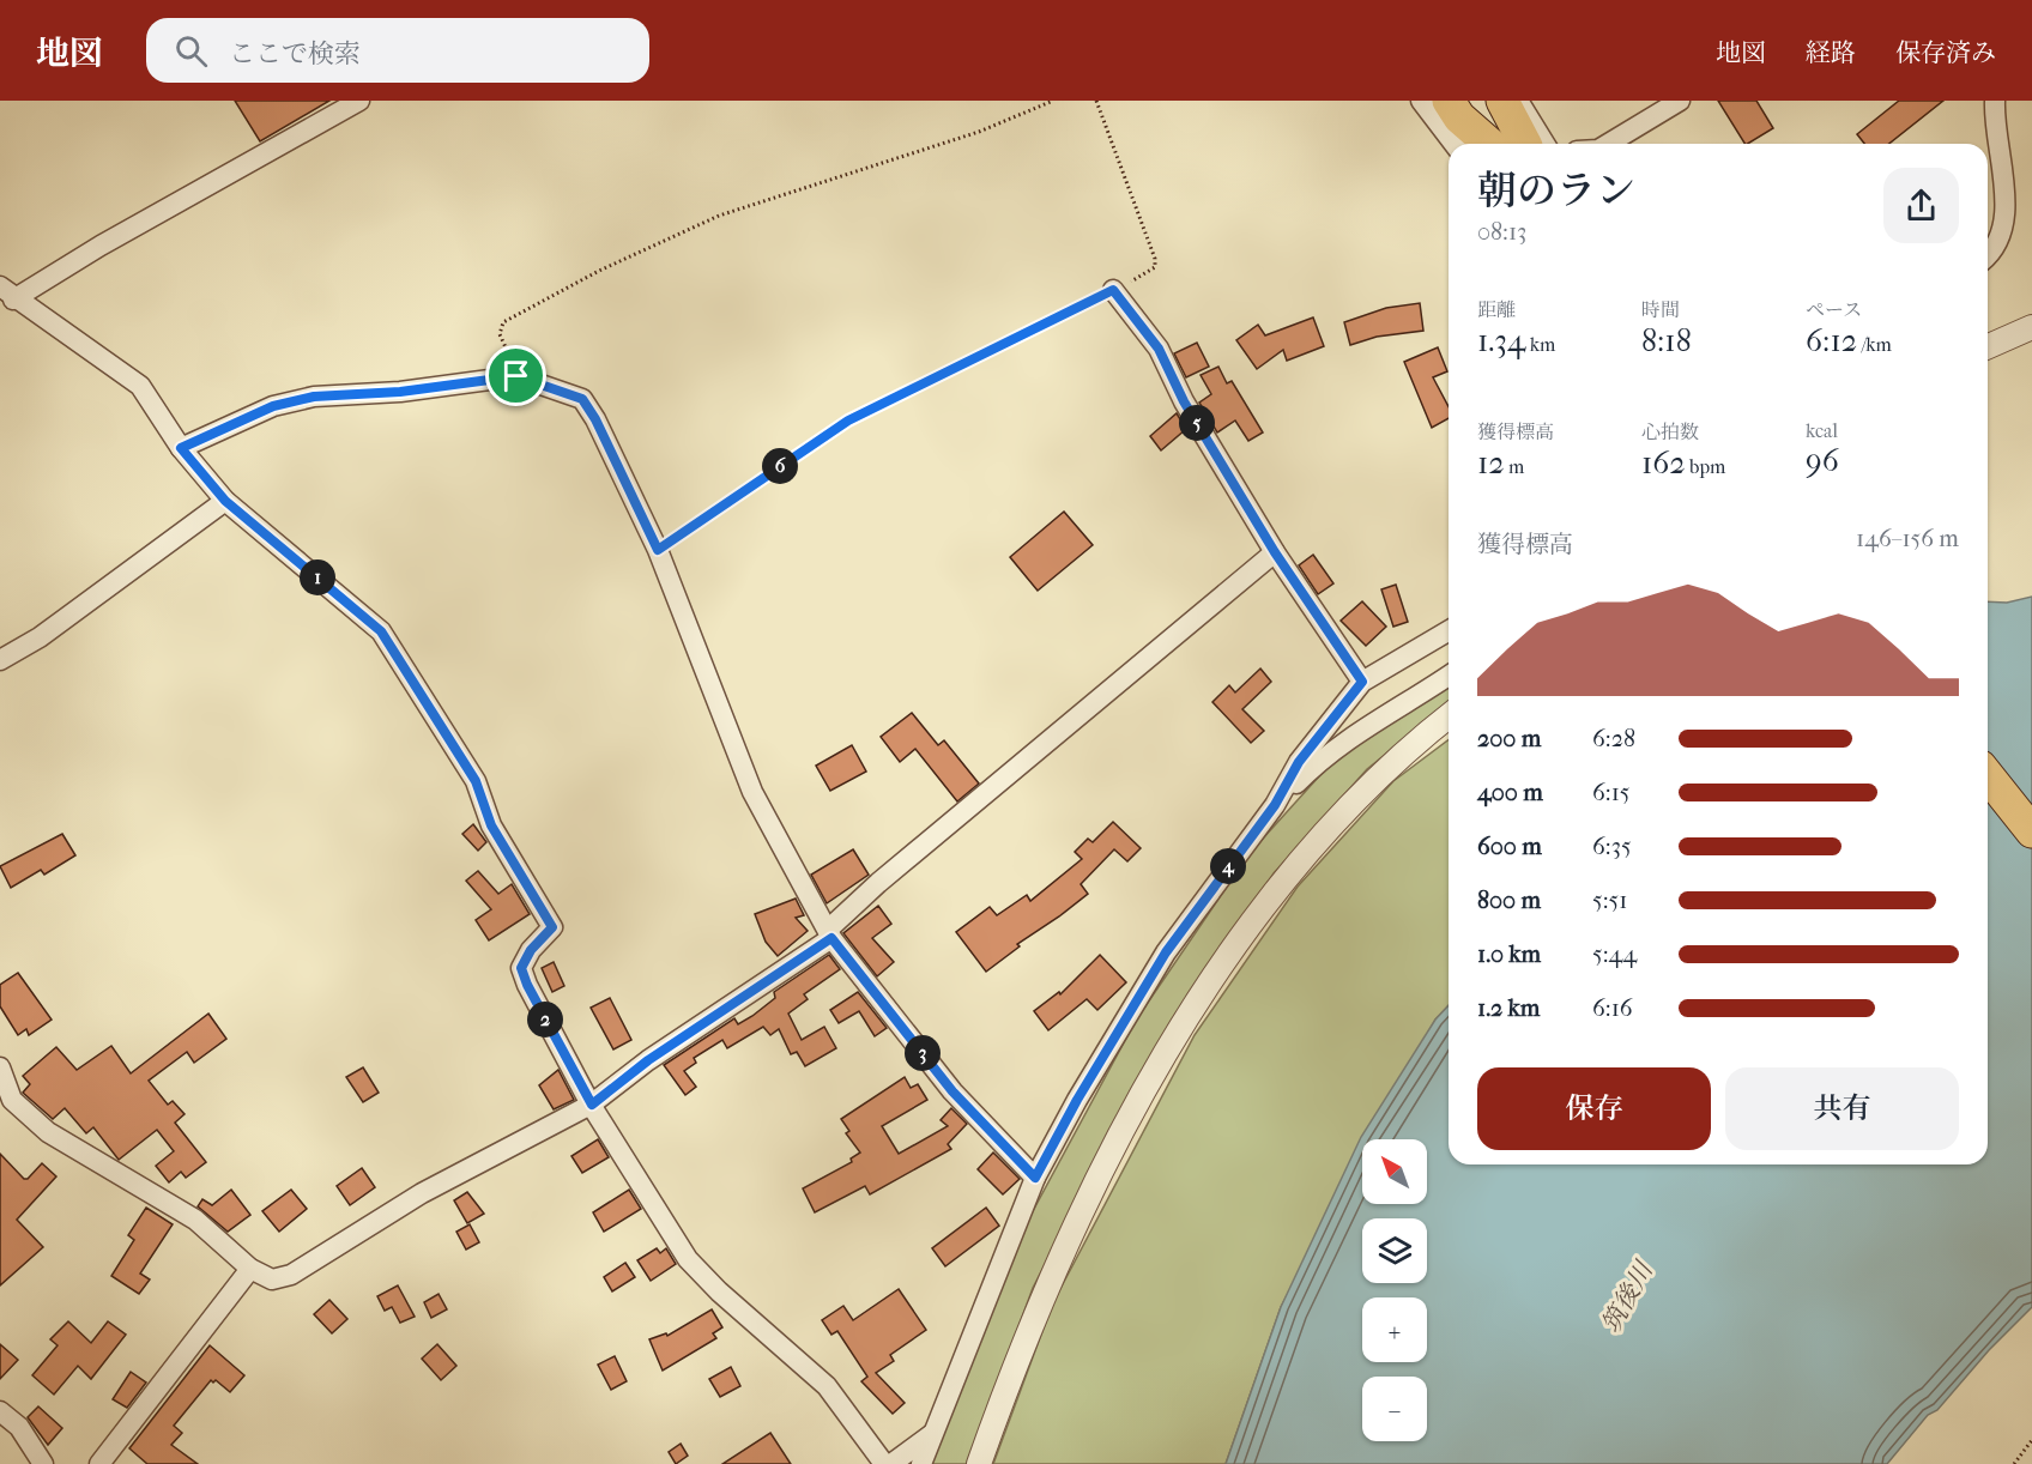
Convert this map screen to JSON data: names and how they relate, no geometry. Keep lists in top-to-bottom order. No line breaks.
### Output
{"water":["筑後川"],"north":"top left","page":{"header":"地図","search":"ここで検索","nav":["地図","経路","保存済み"],"heading":["朝のラン","08:13"],"stats":[["距離","1.34 km"],["時間","8:18"],["ペース","6:12 /km"],["獲得標高","12 m"],["心拍数","162 bpm"],["kcal","96"]],"pins":["5","6","1","4","2","3"],"chart":["獲得標高","146–156 m"],"list":[{"name":"200 m","note":"6:28"},{"name":"400 m","note":"6:15"},{"name":"600 m","note":"6:35"},{"name":"800 m","note":"5:51"},{"name":"1.0 km","note":"5:44"},{"name":"1.2 km","note":"6:16"}],"buttons":["保存","共有"],"map_buttons":["+","−"]}}
